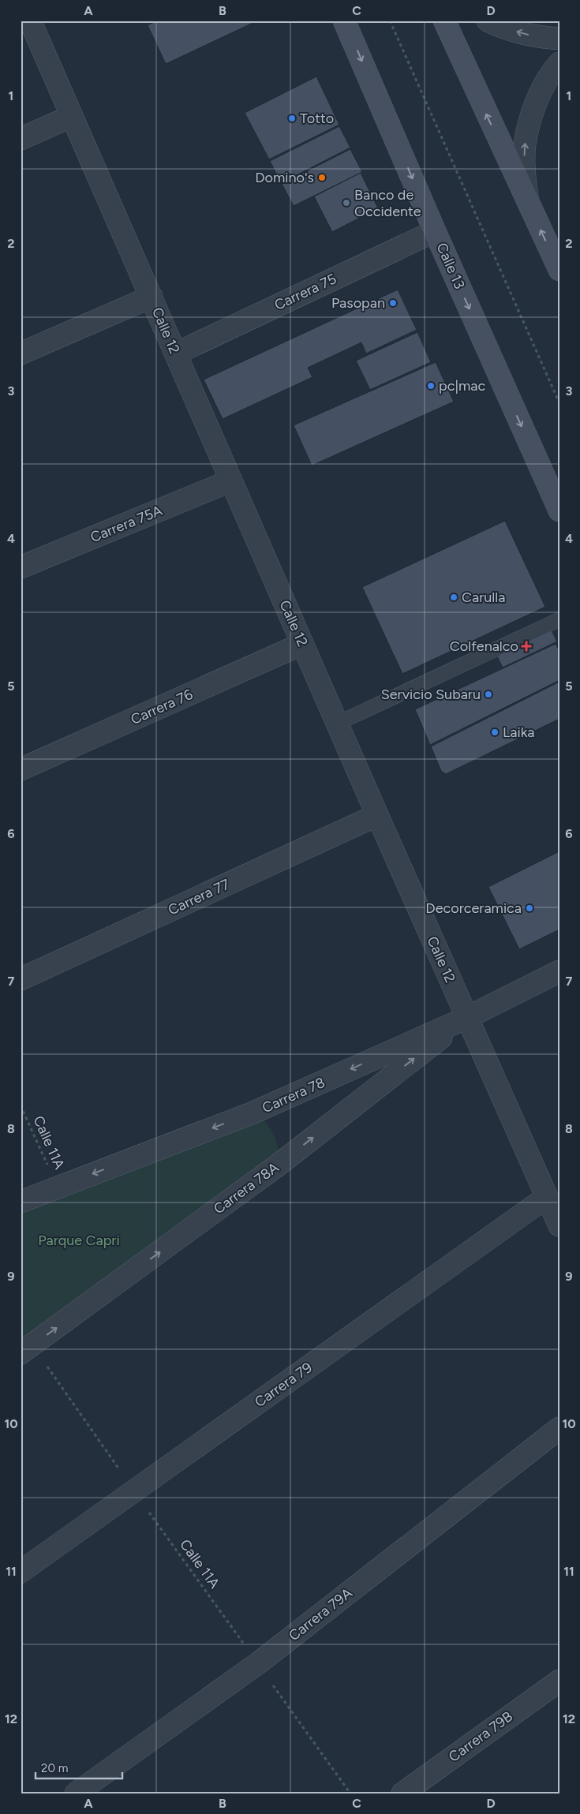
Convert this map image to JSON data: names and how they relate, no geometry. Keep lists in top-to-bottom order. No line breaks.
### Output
{"streets":{"main road":["Calle 13"],"street":["Carrera 75","Calle 12","Carrera 75A","Carrera 76","Carrera 77","Carrera 78","Carrera 78A","Carrera 79","Carrera 79A","Carrera 79B"],"path":["Calle 11A"]},"crossings":[["Calle 13","Carrera 75"],["Carrera 75","Calle 12"],["Calle 12","Carrera 75A"],["Calle 12","Carrera 76"],["Calle 12","Carrera 77"],["Calle 12","Carrera 78"],["Calle 12","Carrera 78A"],["Calle 12","Carrera 79"],["Carrera 78","Calle 11A"],["Carrera 78","Carrera 78A"],["Calle 11A","Carrera 78A"],["Calle 11A","Carrera 79"],["Calle 11A","Carrera 79A"]],"one_way":["Carrera 78","Carrera 78A"],"parks":["Parque Capri"],"places":{"other":["Totto","Domino's","Banco de Occidente","Pasopan","pc|mac","Carulla","Servicio Subaru","Laika","Decorceramica"],"health":["Colfenalco"]},"scale_bar":"20 m","grid":{"columns":["A","B","C","D"],"rows":["1","2","3","4","5","6","7","8","9","10","11","12"]}}
